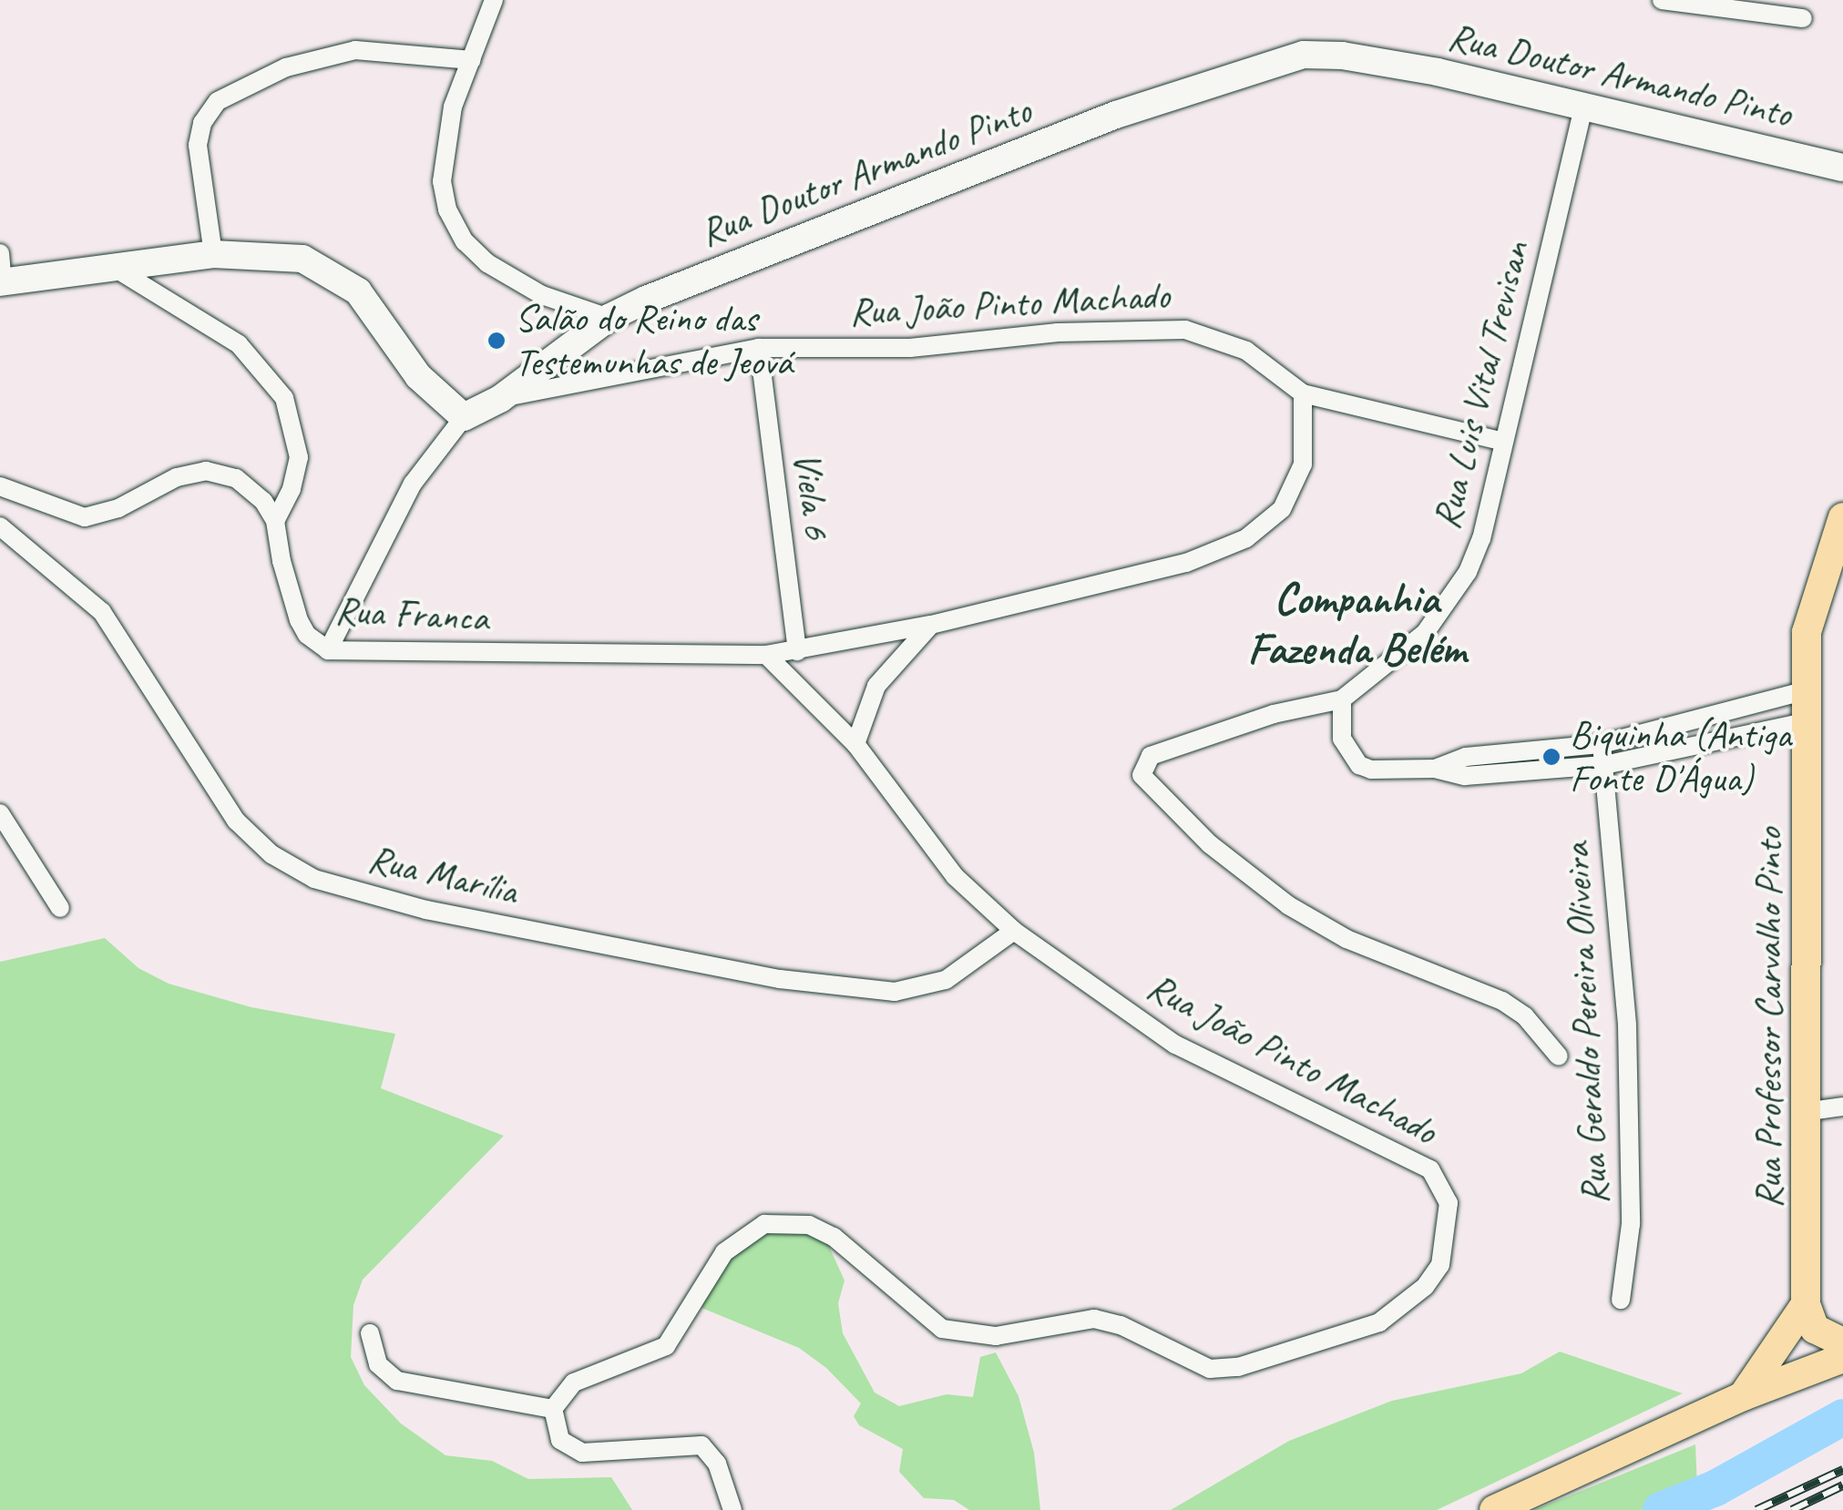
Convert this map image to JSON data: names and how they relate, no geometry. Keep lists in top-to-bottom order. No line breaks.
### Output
{"streets":{"main road":["Rua Doutor Armando Pinto","Rua Professor Carvalho Pinto"],"street":["Rua João Pinto Machado","Rua Luis Vital Trevisan","Viela 6","Rua Franca","Rua Marília","Rua Geraldo Pereira Oliveira"]},"crossings":[["Rua Doutor Armando Pinto","Rua João Pinto Machado"],["Rua Doutor Armando Pinto","Rua Luis Vital Trevisan"],["Rua João Pinto Machado","Viela 6"],["Rua João Pinto Machado","Rua Franca"],["Rua João Pinto Machado","Rua Marília"],["Viela 6","Rua Franca"]],"districts":["Companhia Fazenda Belém"],"places":["Salão do Reino das Testemunhas de Jeová","Biquinha (Antiga Fonte D'Água)"]}
